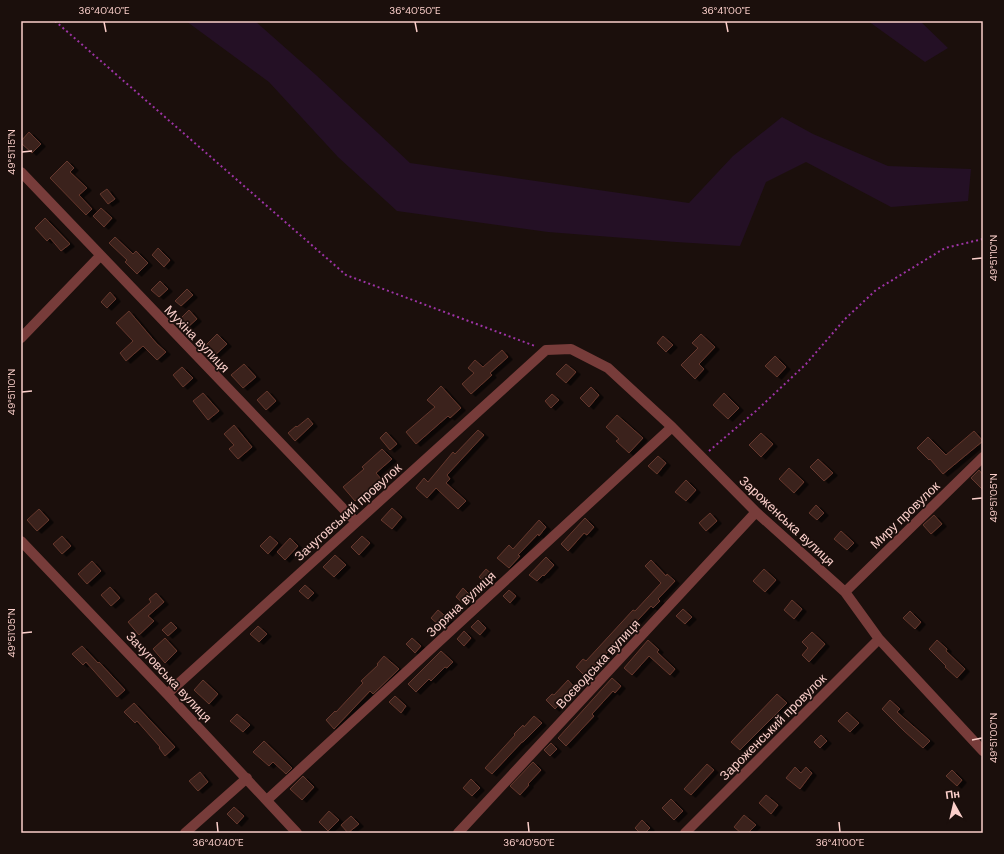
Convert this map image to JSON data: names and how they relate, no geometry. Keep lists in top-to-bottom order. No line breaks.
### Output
{"streets":{"street":["Мухіна вулиця","Зачуговський провулок","Миру провулок","Зароженська вулиця","Зоряна вулиця","Воєводська вулиця","Зачуговська вулиця","Зароженський провулок"]},"crossings":[["Мухіна вулиця","Зачуговський провулок"],["Зачуговський провулок","Зароженська вулиця"],["Зачуговський провулок","Зачуговська вулиця"],["Миру провулок","Зароженська вулиця"],["Зароженська вулиця","Зоряна вулиця"],["Зароженська вулиця","Воєводська вулиця"],["Зароженська вулиця","Зароженський провулок"],["Зоряна вулиця","Зачуговська вулиця"]],"north":"top","coordinates":["36°40'40\"E","36°40'50\"E","36°41'00\"E","49°51'15\"N","49°51'10\"N","49°51'05\"N","49°51'00\"N"]}
